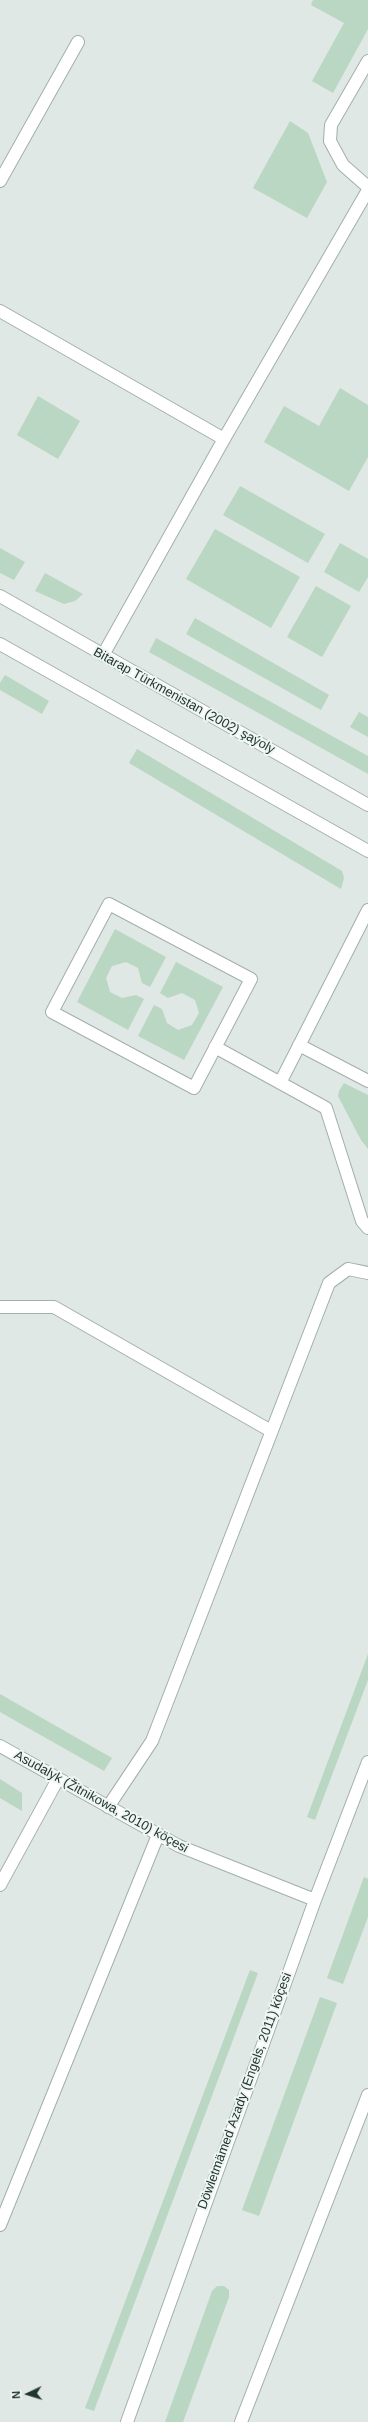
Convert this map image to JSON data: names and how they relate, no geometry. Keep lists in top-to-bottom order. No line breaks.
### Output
{"streets":{"street":["Bitarap Türkmenistan (2002) şaýoly","Asudalyk (Žitnikowa, 2010) köçesi","Döwletmämed Azady (Engels, 2011) köçesi"]},"crossings":[["Asudalyk (Žitnikowa, 2010) köçesi","Döwletmämed Azady (Engels, 2011) köçesi"]],"north":"left"}
